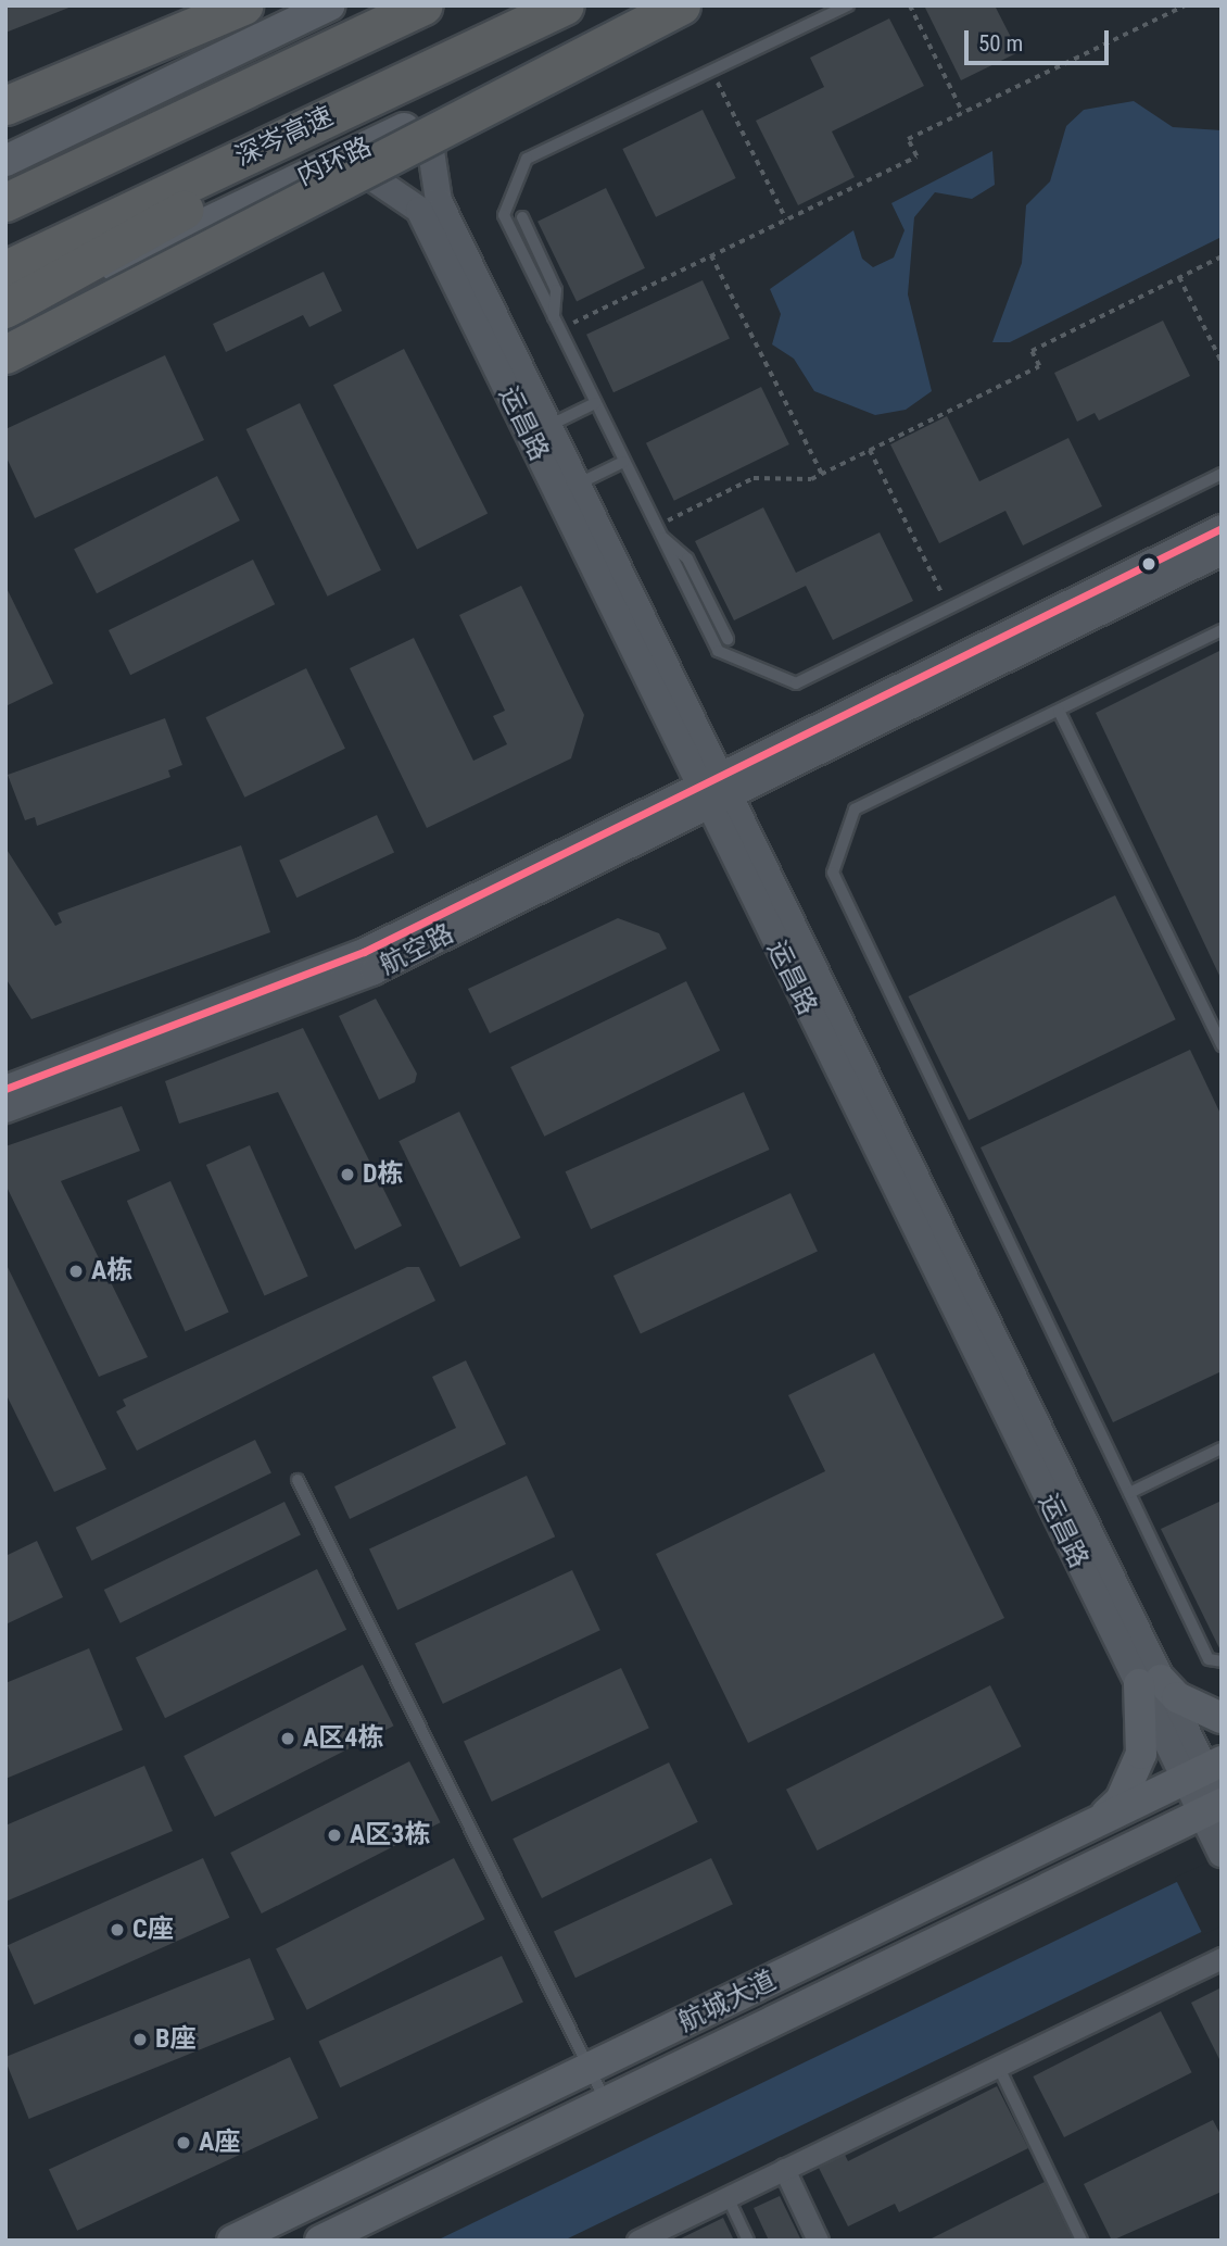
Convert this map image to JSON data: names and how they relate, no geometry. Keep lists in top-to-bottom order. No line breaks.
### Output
{"streets":{"highway":["深岑高速"],"main road":["内环路","航城大道"],"street":["运昌路","航空路"]},"crossings":[["内环路","运昌路"],["运昌路","航空路"],["运昌路","航城大道"]],"places":["D栋","A栋","A区4栋","A区3栋","C座","B座","A座"],"scale_bar":"50 m"}
